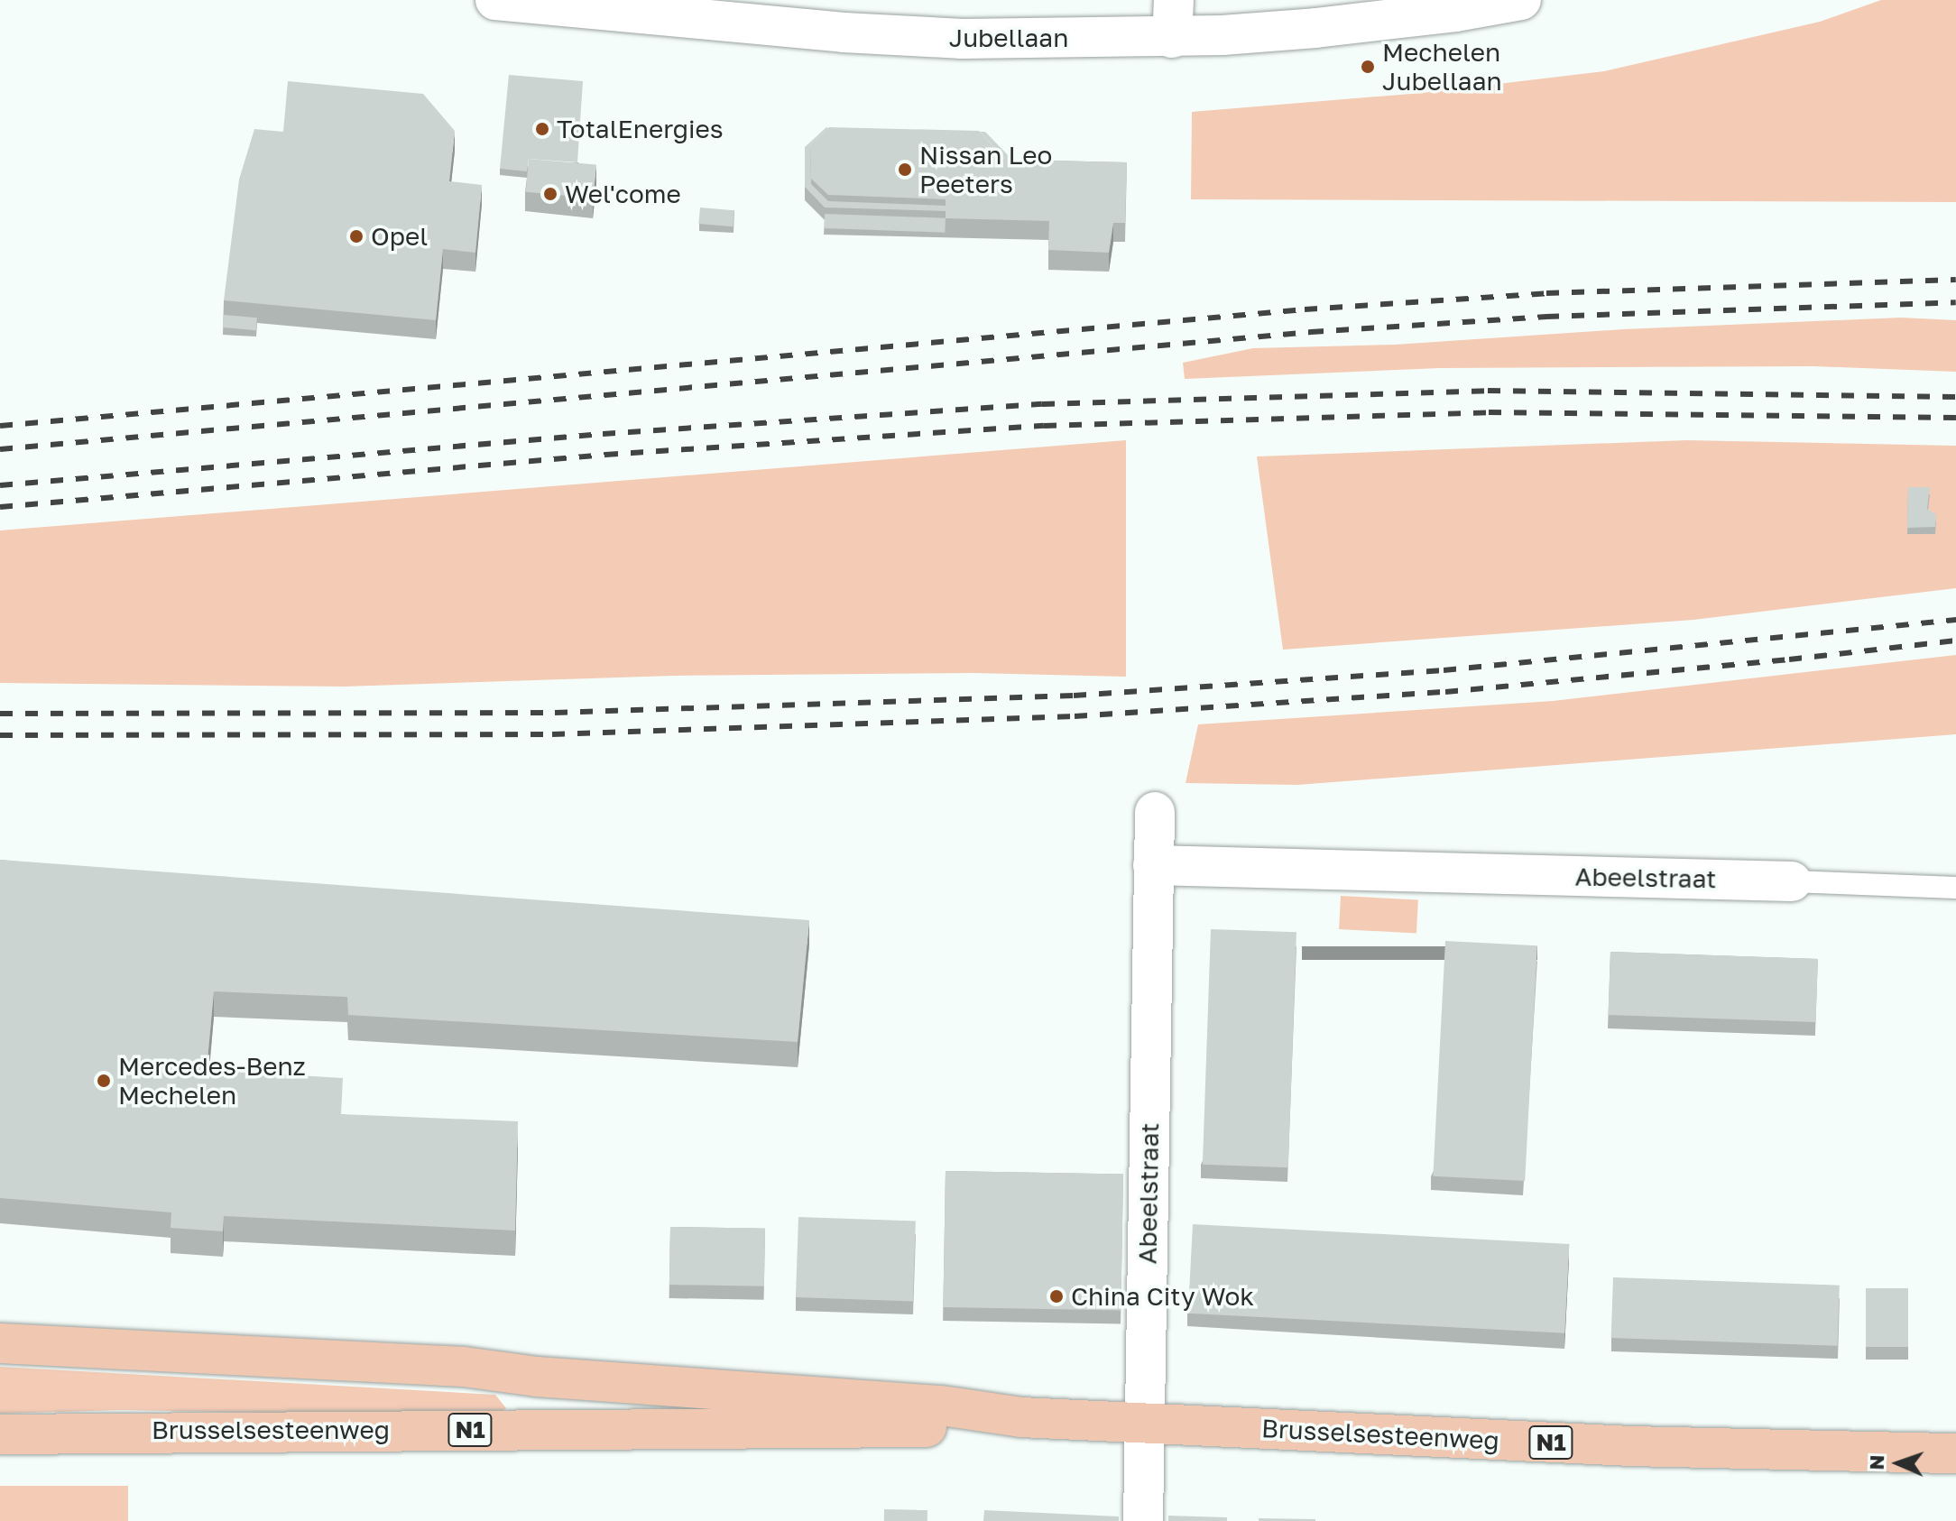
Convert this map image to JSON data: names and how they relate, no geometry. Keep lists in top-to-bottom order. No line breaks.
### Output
{"streets":{"main road":["Brusselsesteenweg","N1"],"street":["Jubellaan","Abeelstraat"]},"crossings":[["Abeelstraat","Brusselsesteenweg"]],"places":["Mechelen Jubellaan","TotalEnergies","Nissan Leo Peeters","Wel'come","Opel","Mercedes-Benz Mechelen","China City Wok"],"north":"left"}
